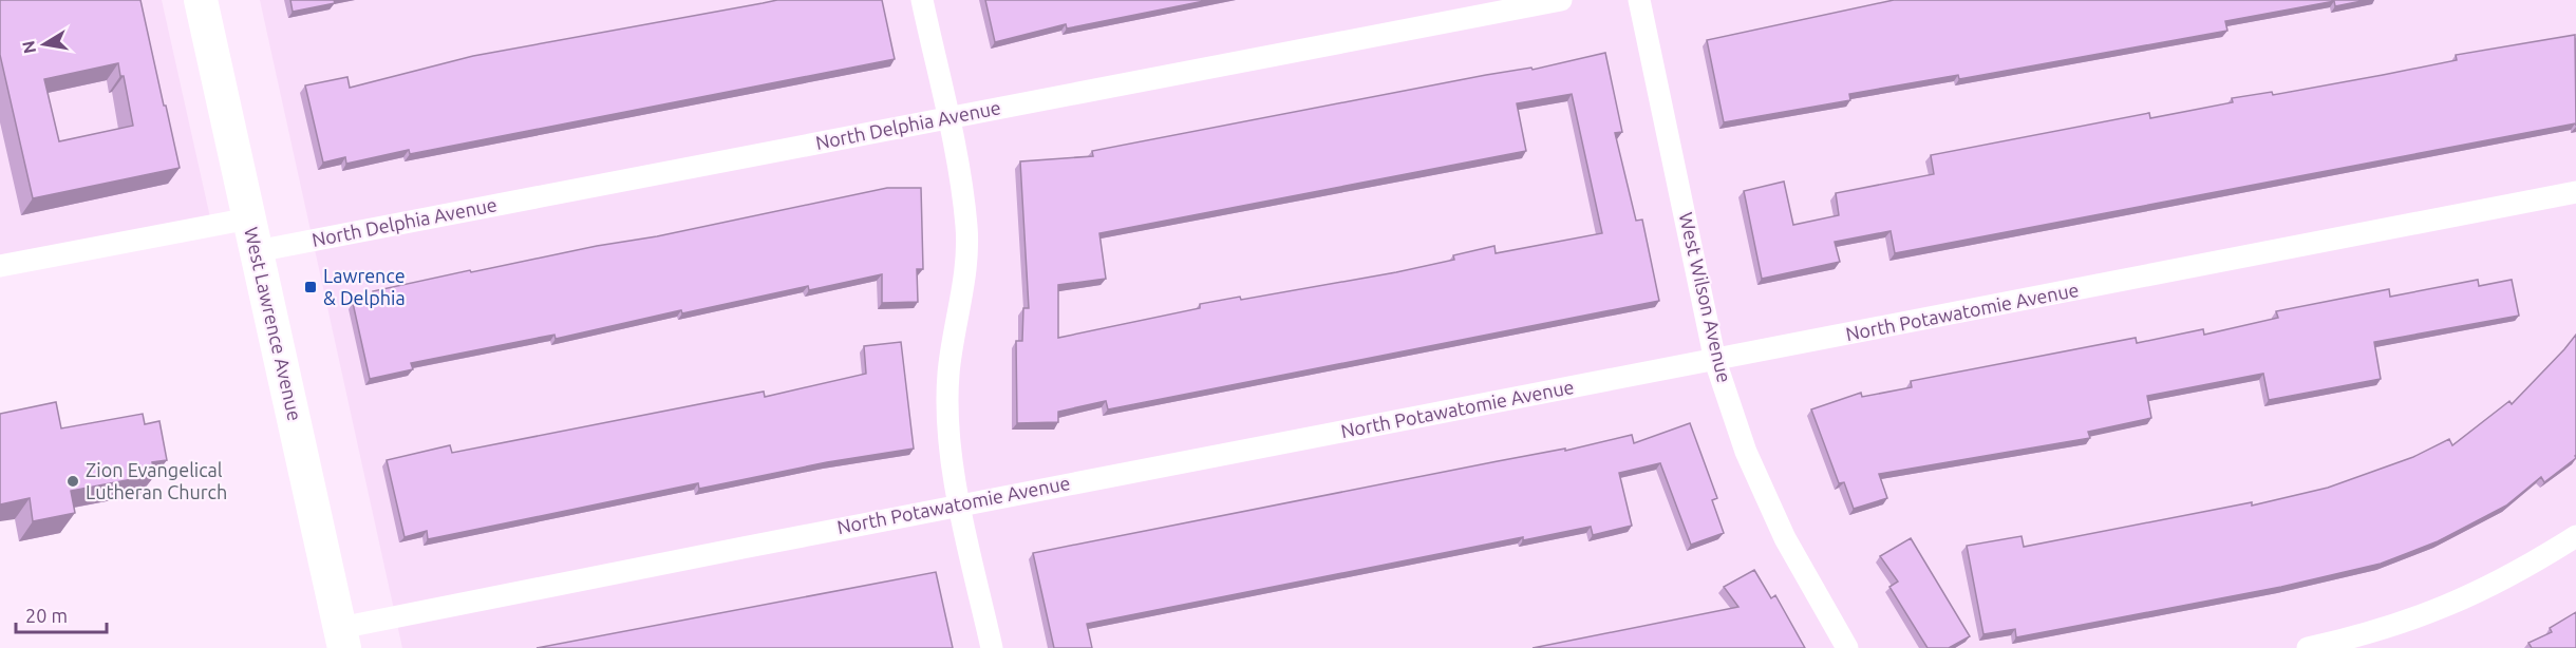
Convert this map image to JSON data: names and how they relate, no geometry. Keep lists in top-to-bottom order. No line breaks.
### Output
{"streets":{"main road":["West Lawrence Avenue"],"street":["North Delphia Avenue","West Wilson Avenue","North Potawatomie Avenue"]},"crossings":[["North Delphia Avenue","West Lawrence Avenue"],["West Wilson Avenue","North Potawatomie Avenue"],["North Potawatomie Avenue","West Lawrence Avenue"]],"places":{"transit":["Lawrence & Delphia"],"other":["Zion Evangelical Lutheran Church"]},"scale_bar":"20 m","north":"left"}
